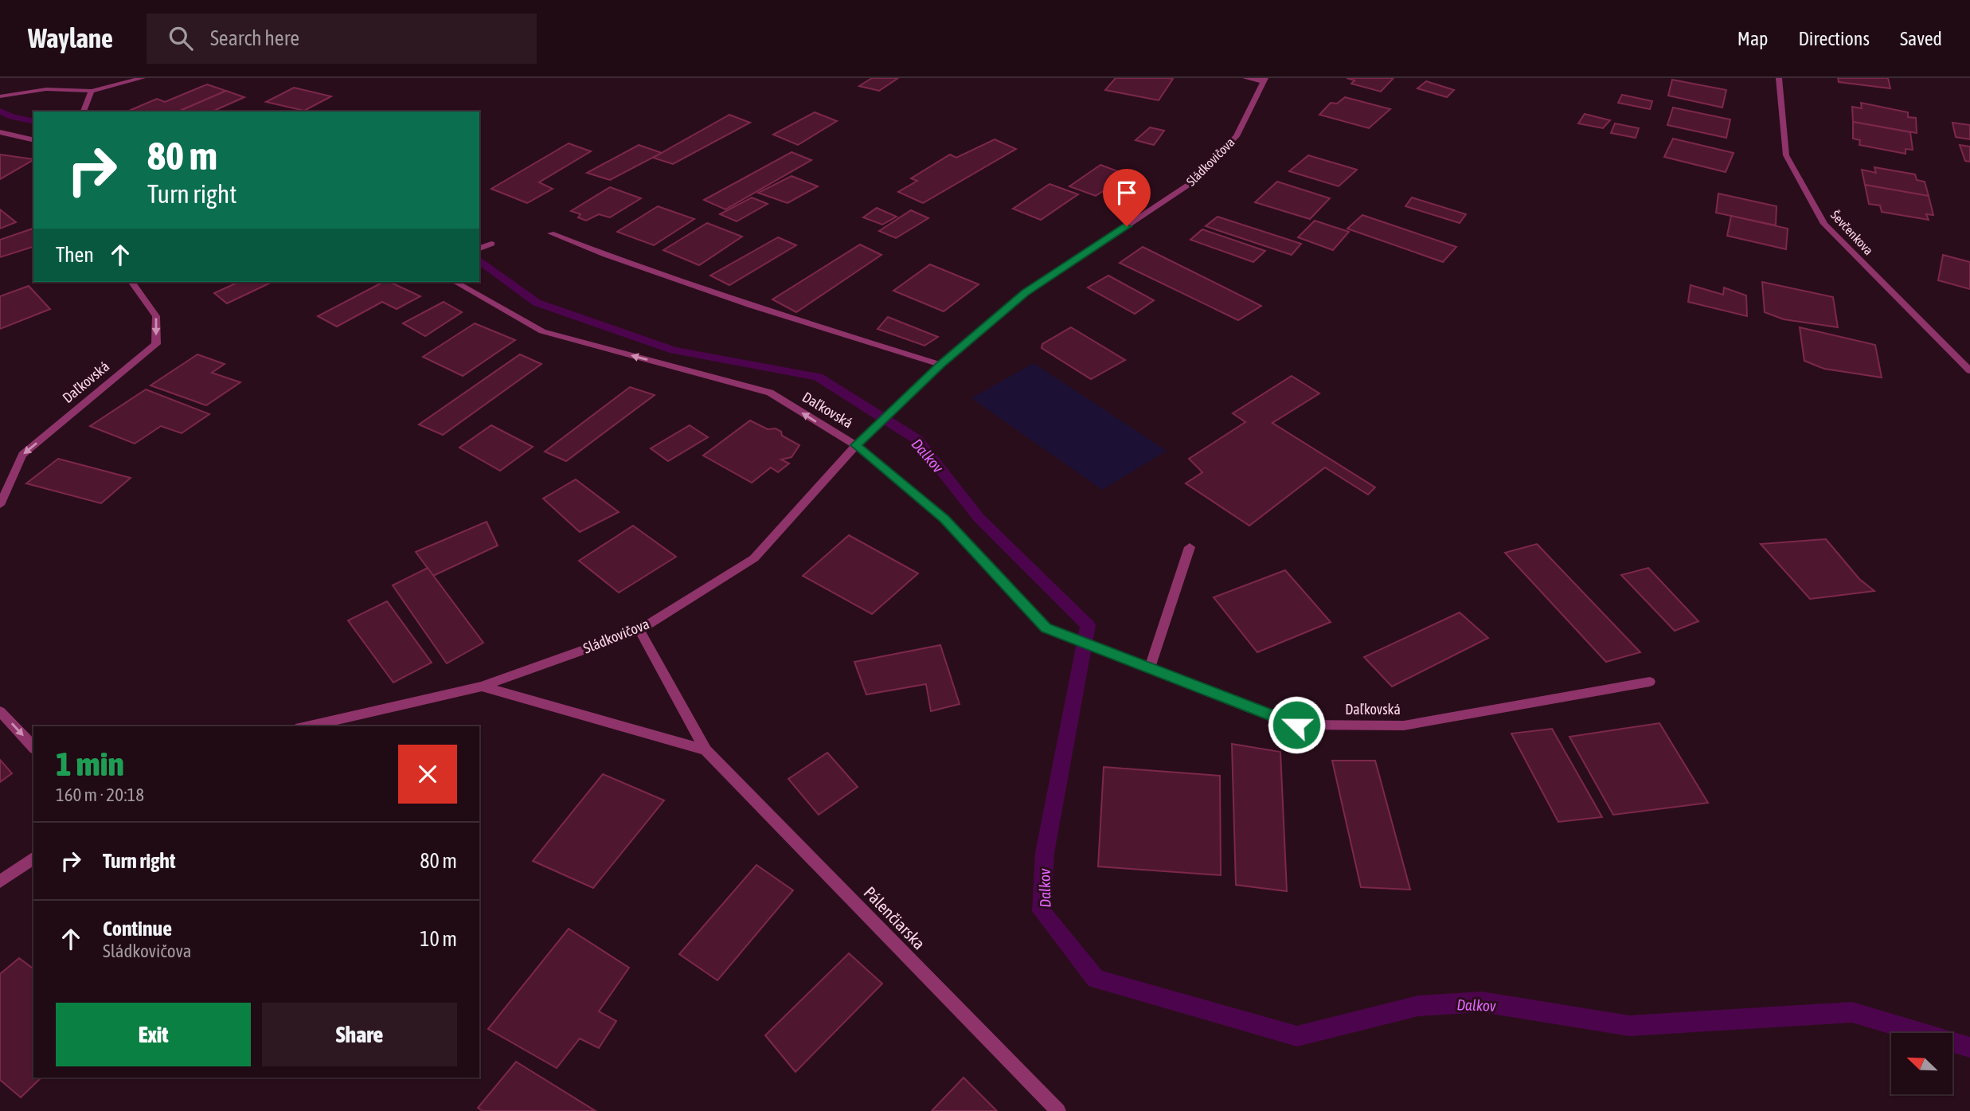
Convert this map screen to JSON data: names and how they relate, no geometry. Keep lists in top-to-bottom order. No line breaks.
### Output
{"streets":{"street":["Sládkovičova","Ševčenkova","Daľkovská","Pálenčiarska"]},"crossings":[["Sládkovičova","Daľkovská"],["Sládkovičova","Pálenčiarska"]],"water":["Dalkov"],"north":"top left","page":{"header":"Waylane","search":"Search here","nav":["Map","Directions","Saved"],"turn":["80 m","Turn right"],"then":"Then","heading":["1 min","160 m · 20:18"],"list":[{"name":"Turn right","value":"80 m"},{"name":"Continue","note":"Sládkovičova","value":"10 m"}],"buttons":["Exit","Share"]}}
